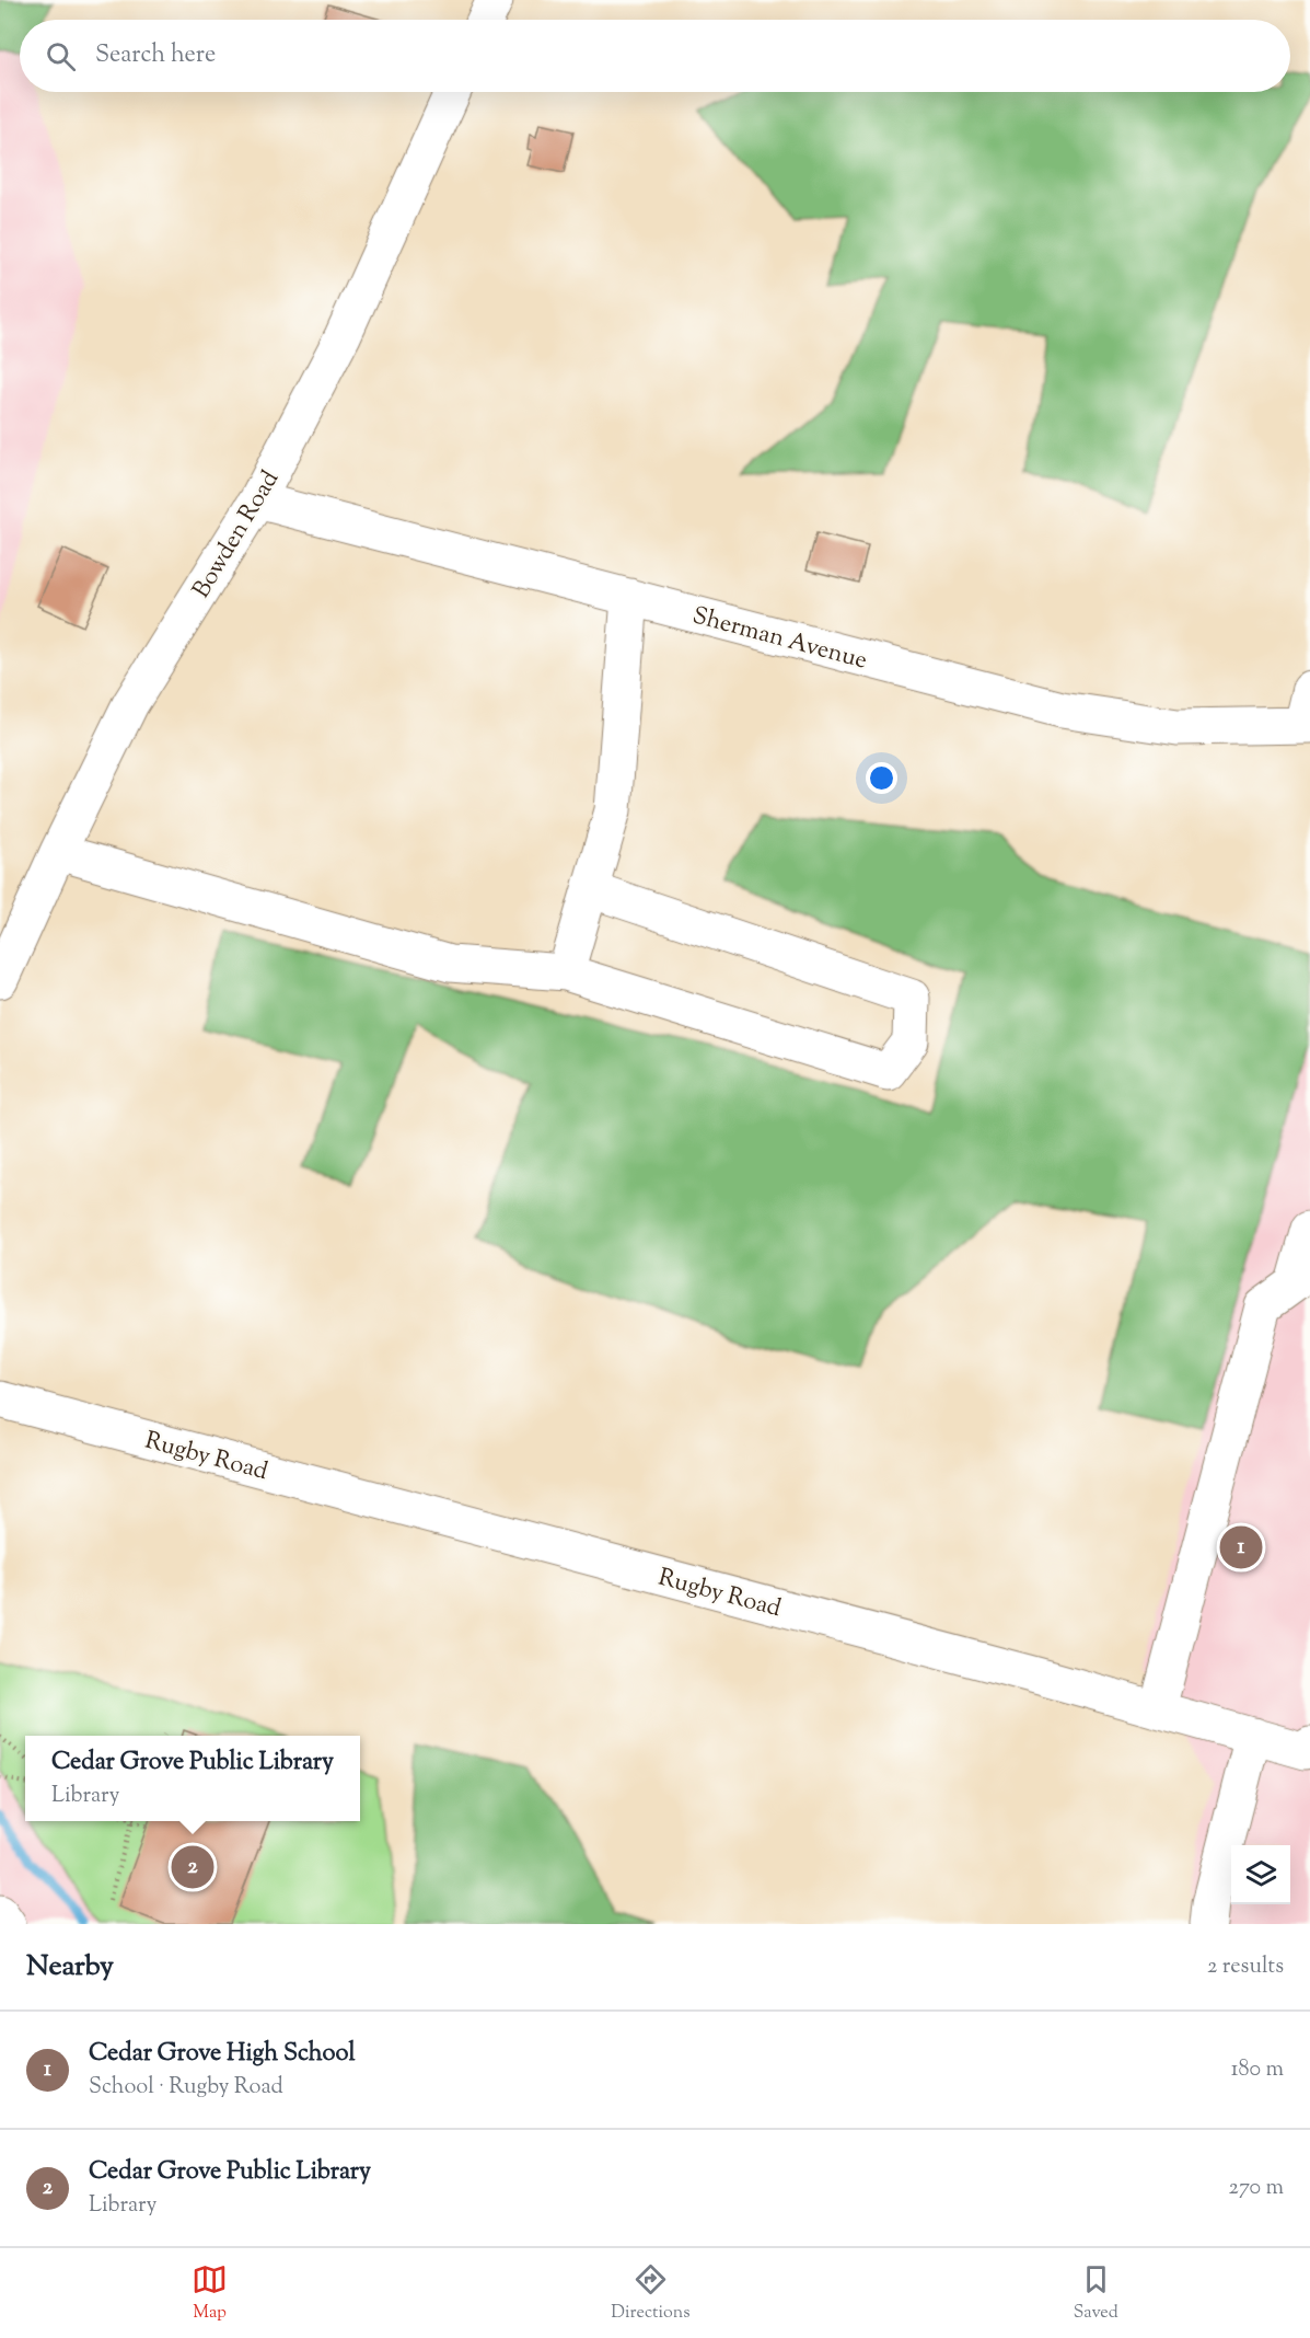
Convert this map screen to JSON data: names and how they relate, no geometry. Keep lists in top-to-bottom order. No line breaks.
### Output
{"streets":{"street":["Bowden Road","Sherman Avenue","Rugby Road"]},"crossings":[["Bowden Road","Sherman Avenue"]],"page":{"search":"Search here","pins":["1","2"],"popup":["Cedar Grove Public Library","Library"],"heading":["Nearby","2 results"],"list":[{"mark":"1","name":"Cedar Grove High School","note":"School · Rugby Road","value":"180 m"},{"mark":"2","name":"Cedar Grove Public Library","note":"Library","value":"270 m"}],"nav":["Map","Directions","Saved"]}}
